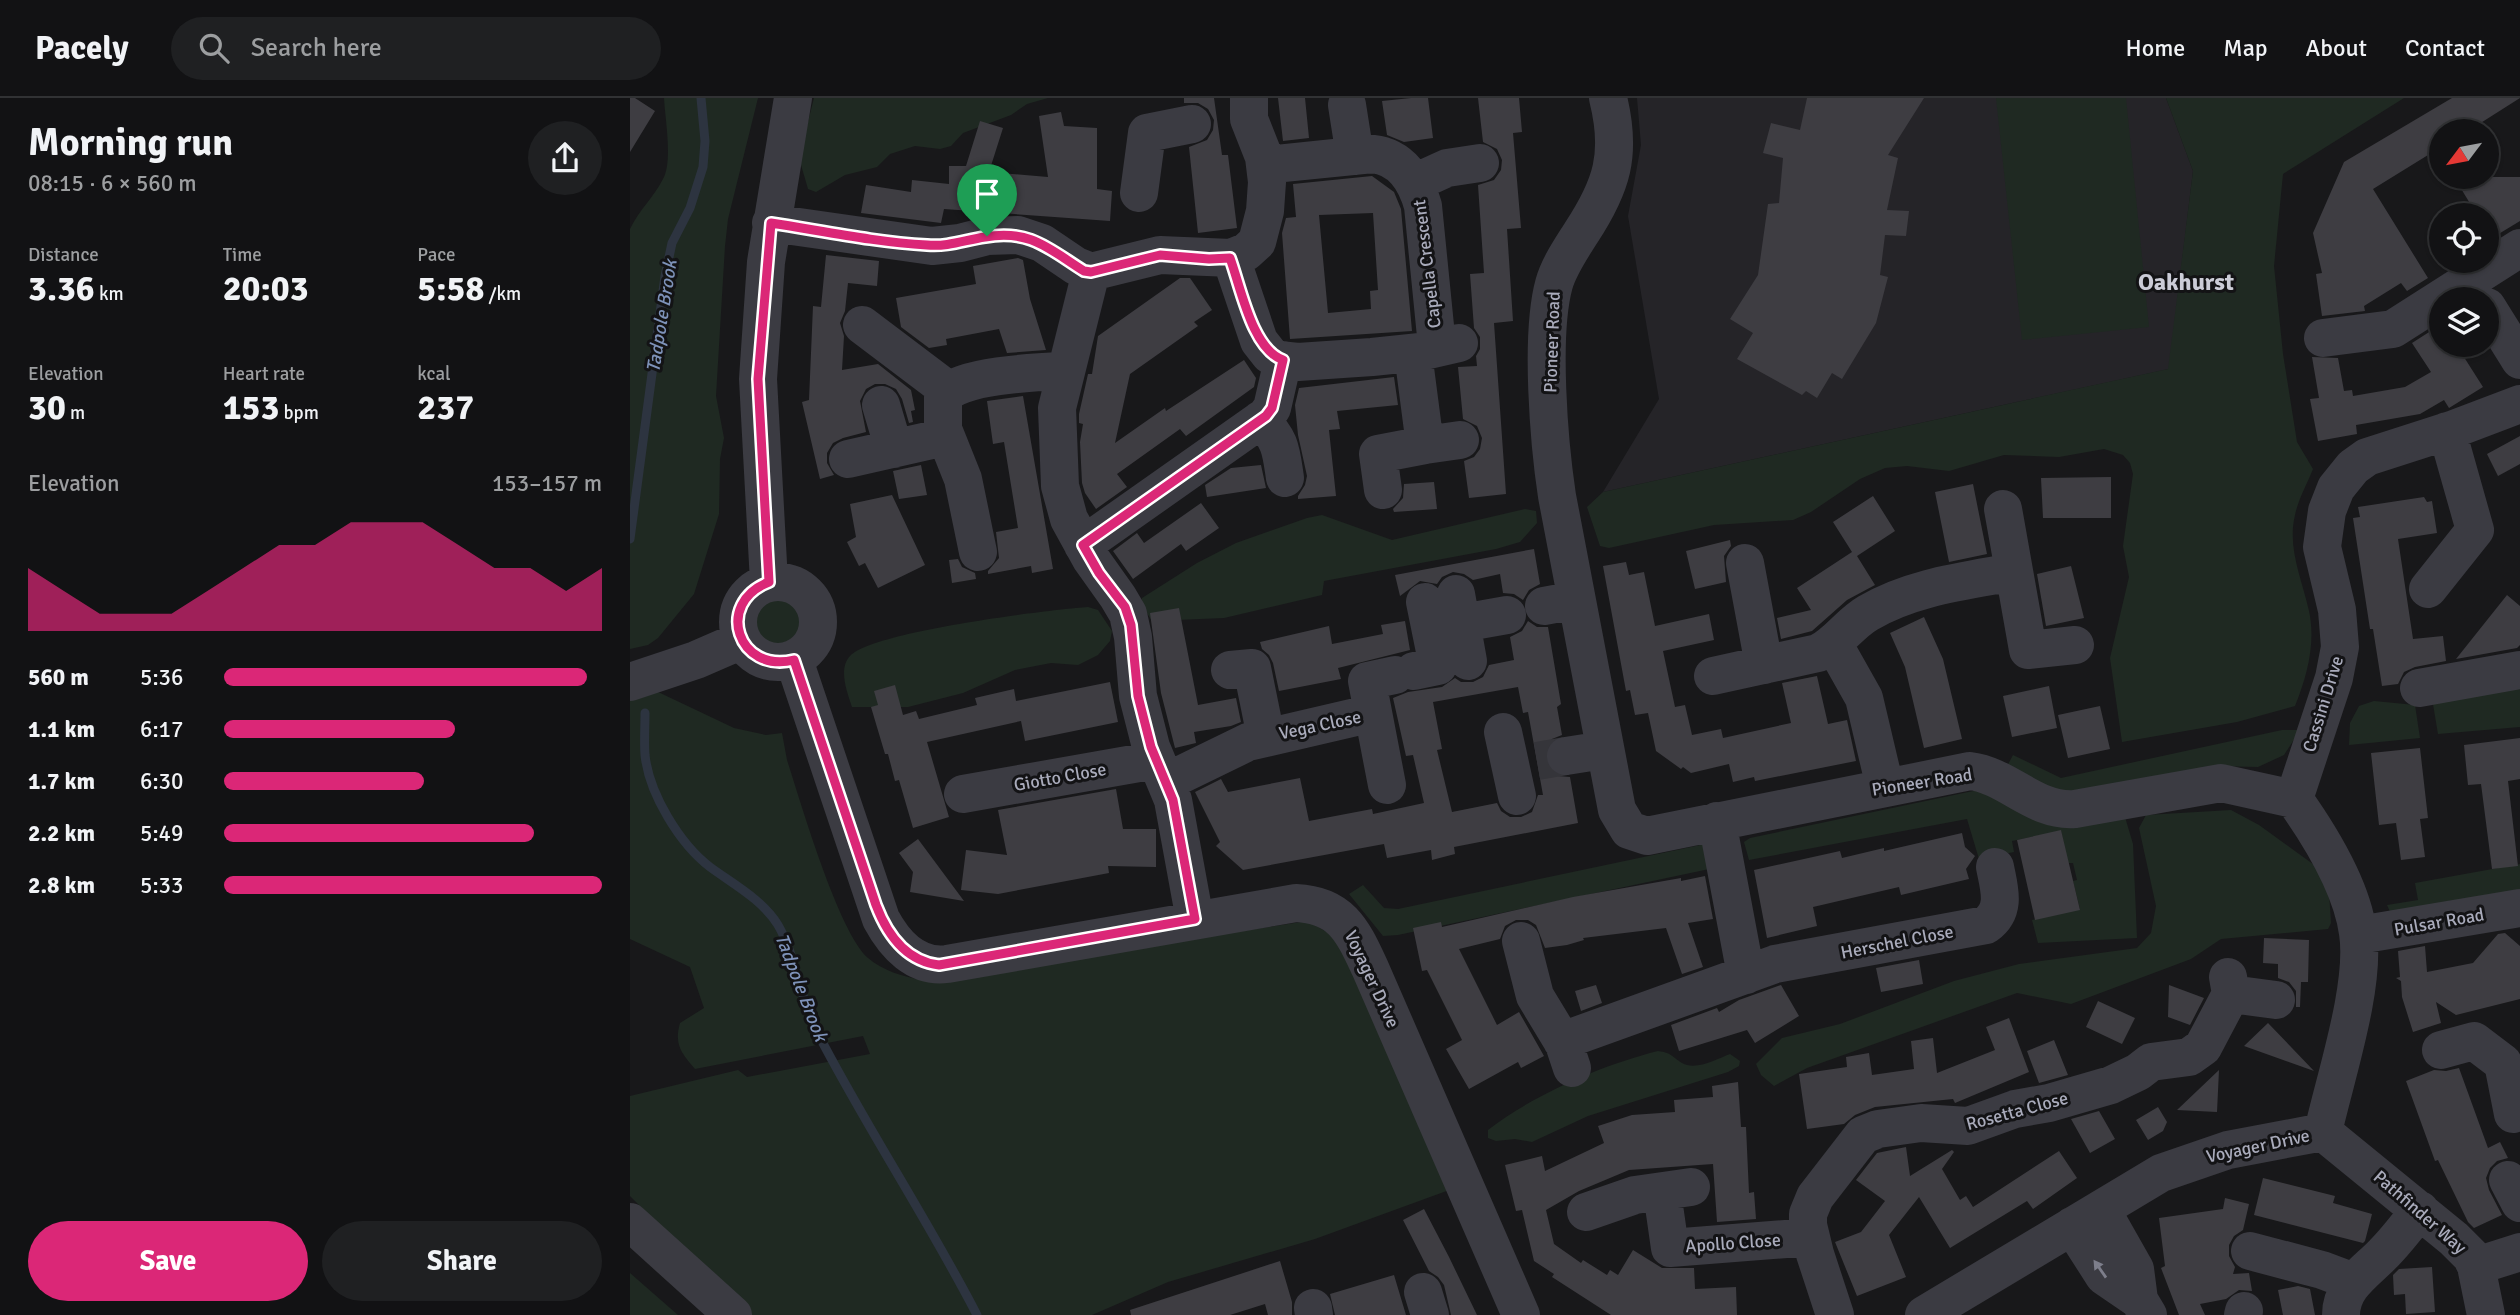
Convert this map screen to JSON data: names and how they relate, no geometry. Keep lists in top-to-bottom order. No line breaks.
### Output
{"streets":{"street":["Capella Crescent","Pioneer Road","Cassini Drive","Vega Close","Giotto Close","Pulsar Road","Herschel Close","Voyager Drive","Rosetta Close","Pathfinder Way","Apollo Close"]},"crossings":[["Pioneer Road","Cassini Drive"],["Pioneer Road","Voyager Drive"],["Cassini Drive","Voyager Drive"],["Vega Close","Giotto Close"],["Pulsar Road","Voyager Drive"],["Voyager Drive","Pathfinder Way"],["Rosetta Close","Apollo Close"]],"districts":["Oakhurst"],"water":["Tadpole Brook"],"north":"bottom left","page":{"header":"Pacely","search":"Search here","nav":["Home","Map","About","Contact"],"heading":["Morning run","08:15 · 6 × 560 m"],"stats":[["Distance","3.36 km"],["Time","20:03"],["Pace","5:58 /km"],["Elevation","30 m"],["Heart rate","153 bpm"],["kcal","237"]],"chart":["Elevation","153–157 m"],"list":[{"name":"560 m","note":"5:36"},{"name":"1.1 km","note":"6:17"},{"name":"1.7 km","note":"6:30"},{"name":"2.2 km","note":"5:49"},{"name":"2.8 km","note":"5:33"}],"buttons":["Save","Share"]}}
